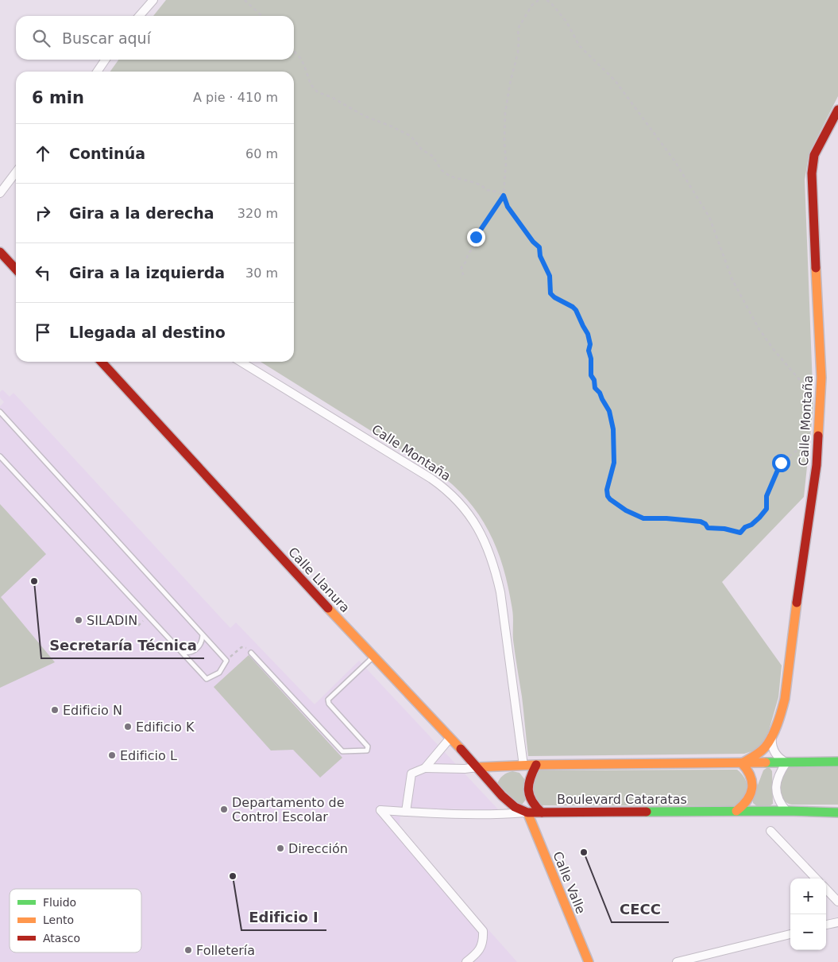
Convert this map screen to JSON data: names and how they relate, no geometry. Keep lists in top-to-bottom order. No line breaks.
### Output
{"streets":{"street":["Calle Montaña","Calle Llanura","Boulevard Cataratas","Calle Valle"]},"crossings":[["Calle Llanura","Boulevard Cataratas"],["Calle Llanura","Calle Valle"],["Boulevard Cataratas","Calle Valle"]],"places":["Secretaría Técnica","SILADIN","Edificio N","Edificio K","Edificio L","Departamento de Control Escolar","Dirección","CECC","Edificio I","Folletería"],"legend":["Fluido","Lento","Atasco"],"page":{"search":"Buscar aquí","heading":["6 min","A pie · 410 m"],"list":[["Continúa","60 m"],["Gira a la derecha","320 m"],["Gira a la izquierda","30 m"],"Llegada al destino"],"map_buttons":["+","−"]}}
